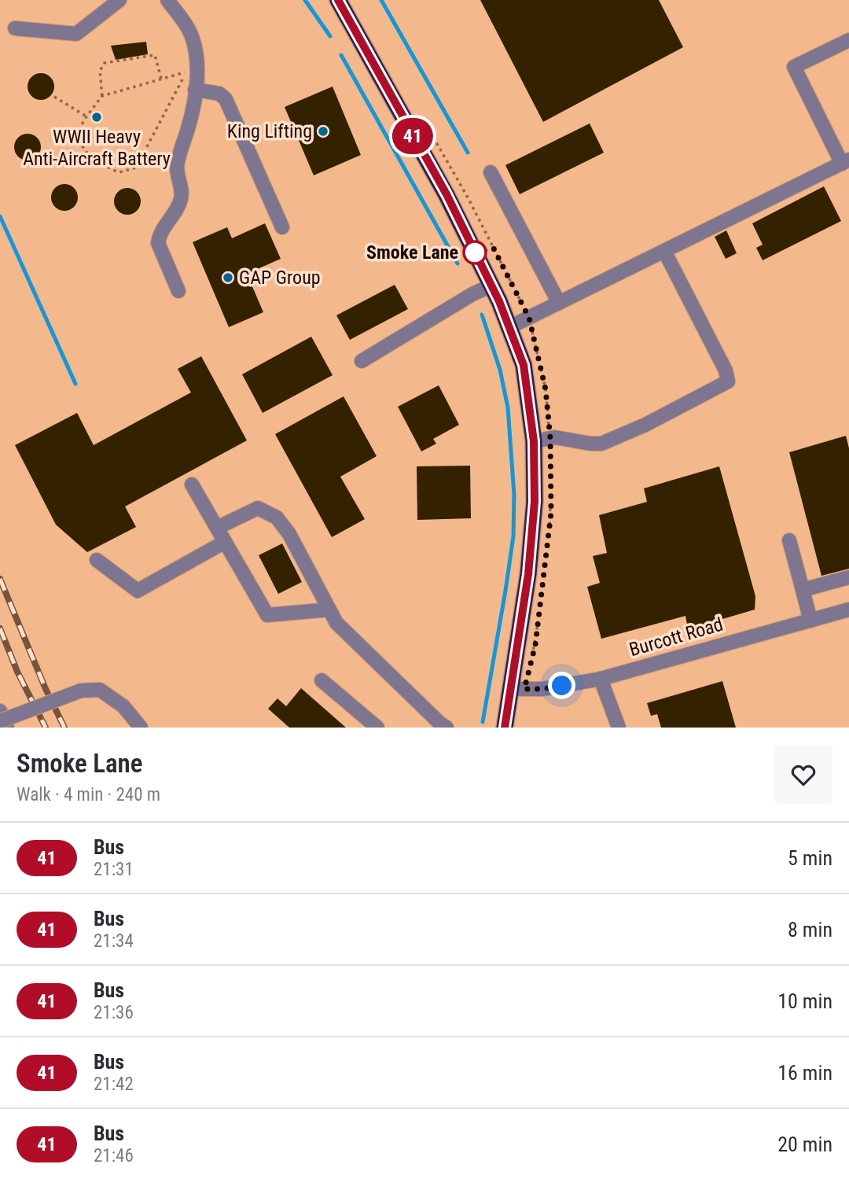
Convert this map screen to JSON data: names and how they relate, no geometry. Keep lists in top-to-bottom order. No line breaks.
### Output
{"streets":{"street":["Burcott Road"]},"places":["WWII Heavy Anti-Aircraft Battery","King Lifting","Smoke Lane","GAP Group"],"lines":["bus line 41"],"page":{"on_map":"41","heading":["Smoke Lane","Walk · 4 min · 240 m"],"list":[{"mark":"41","name":"Bus","note":"21:31","value":"5 min"},{"mark":"41","name":"Bus","note":"21:34","value":"8 min"},{"mark":"41","name":"Bus","note":"21:36","value":"10 min"},{"mark":"41","name":"Bus","note":"21:42","value":"16 min"},{"mark":"41","name":"Bus","note":"21:46","value":"20 min"}]}}
